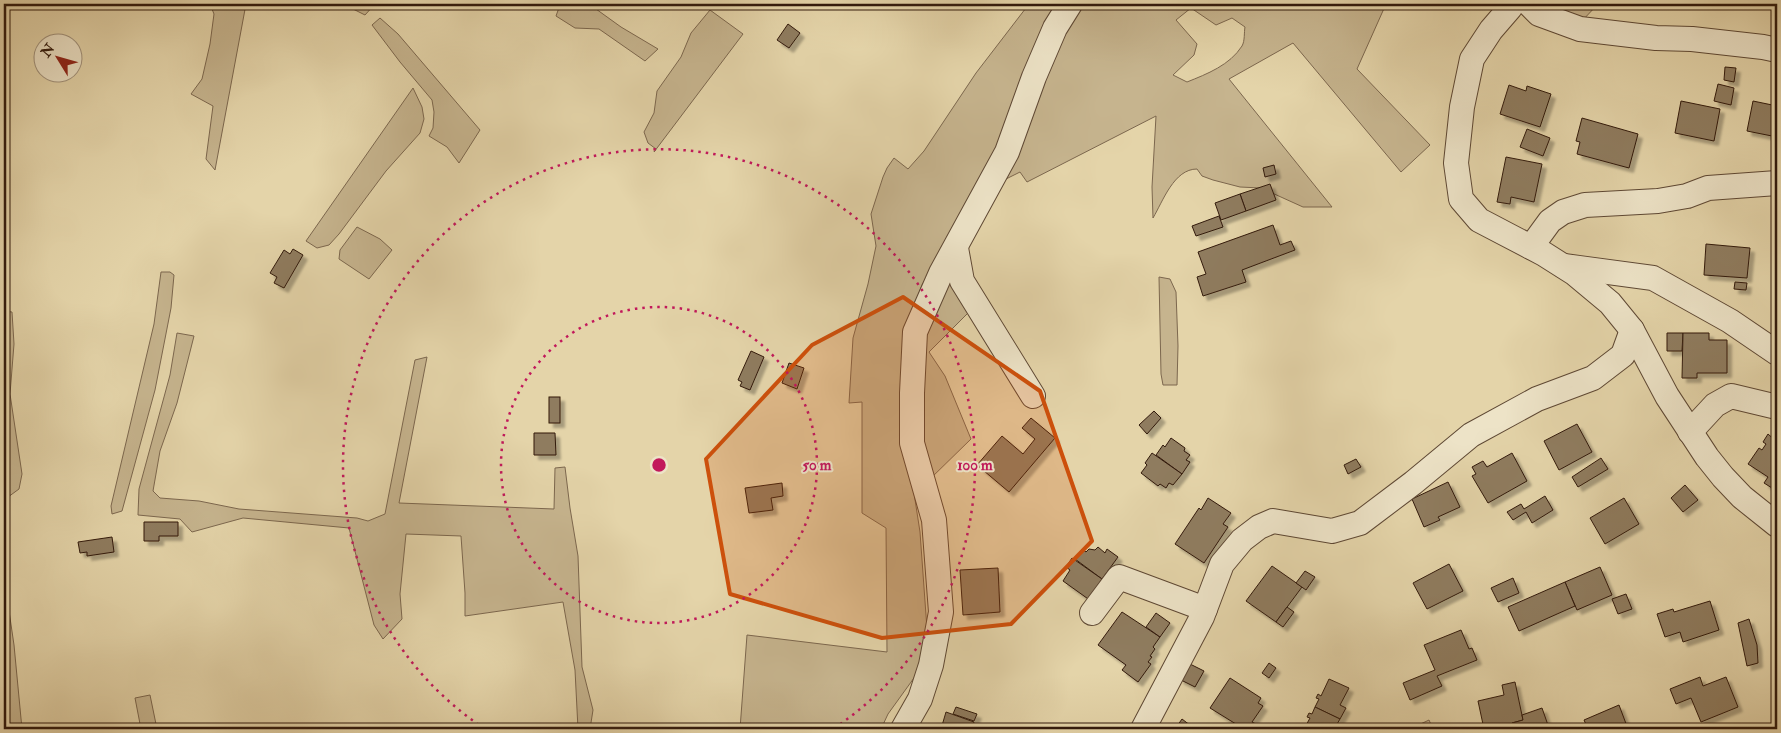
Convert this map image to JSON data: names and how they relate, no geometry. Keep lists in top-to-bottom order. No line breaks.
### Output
{"north":"top left","rings":["50 m","100 m"]}
